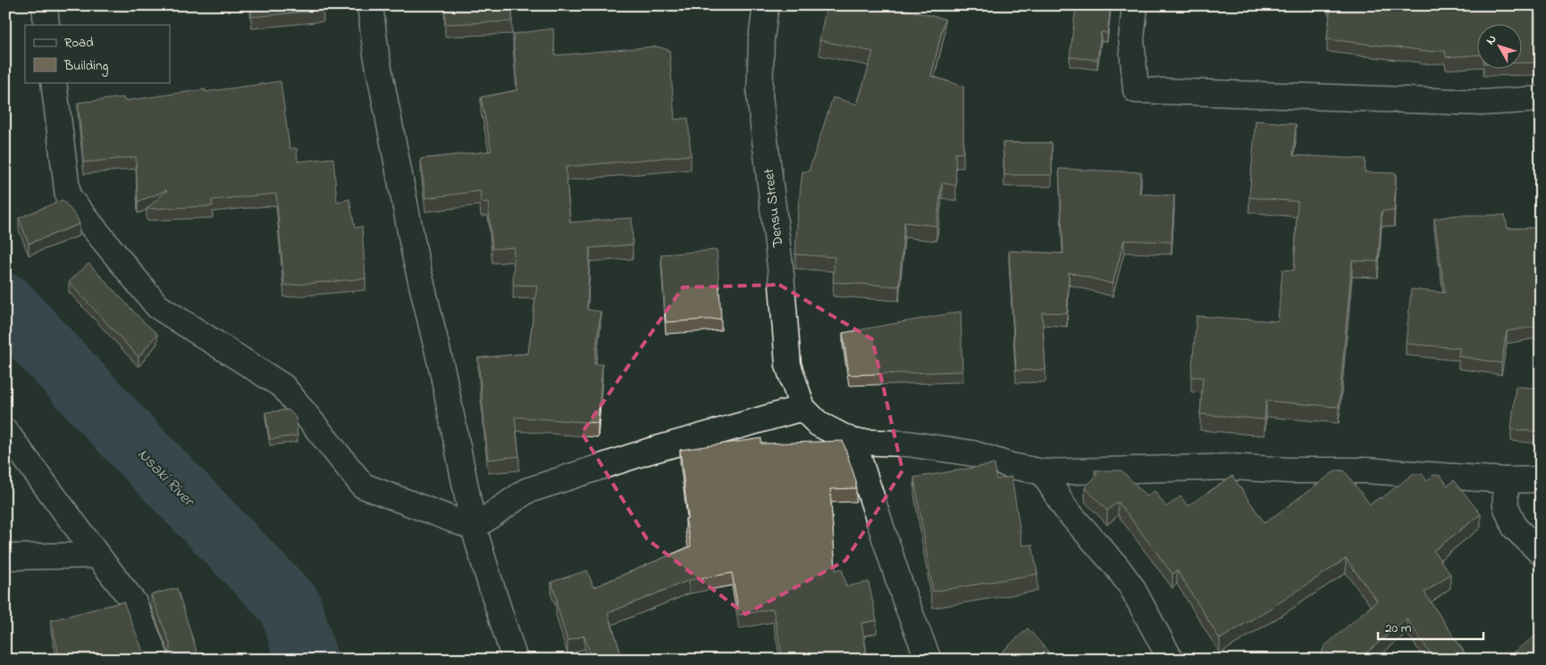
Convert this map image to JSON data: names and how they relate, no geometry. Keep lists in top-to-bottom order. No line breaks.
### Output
{"streets":{"street":["Densu Street"]},"water":["Nsaki River"],"legend":["Road","Building"],"scale_bar":"20 m","north":"top left"}
